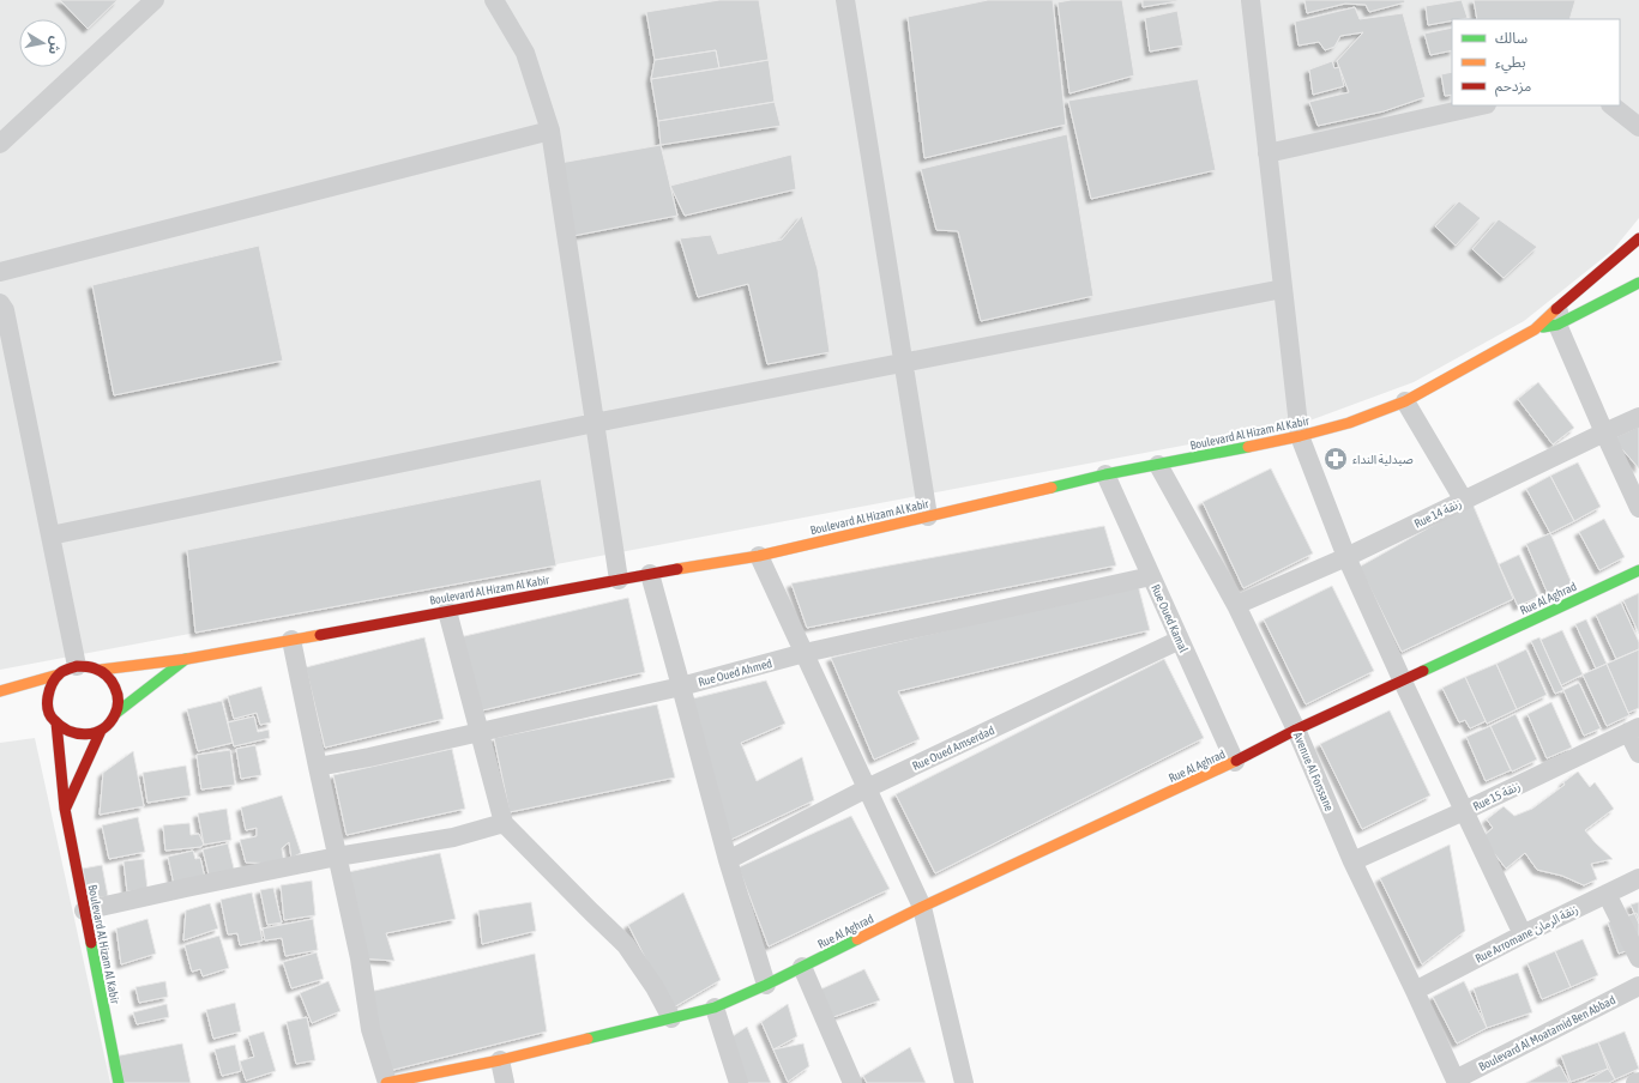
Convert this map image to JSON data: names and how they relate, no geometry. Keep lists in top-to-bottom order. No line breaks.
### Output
{"streets":{"street":["Boulevard Al Hizam Al Kabir","Rue 14 زنقة","Rue Al Aghrad","Rue Oued Kamal","Rue Oued Ahmed","Rue Oued Amserdad","Avenue Al Forssane","Rue 15 زنقة","Rue Arromane زنقة الرمان","Boulevard Al Moatamid Ben Abbad"]},"crossings":[["Boulevard Al Hizam Al Kabir","Rue Oued Kamal"],["Boulevard Al Hizam Al Kabir","Avenue Al Forssane"],["Rue 14 زنقة","Avenue Al Forssane"],["Rue Al Aghrad","Rue Oued Kamal"],["Rue Al Aghrad","Avenue Al Forssane"],["Rue Oued Kamal","Rue Oued Ahmed"],["Rue Oued Kamal","Rue Oued Amserdad"],["Avenue Al Forssane","Rue 15 زنقة"],["Avenue Al Forssane","Rue Arromane زنقة الرمان"],["Avenue Al Forssane","Boulevard Al Moatamid Ben Abbad"]],"places":{"pharmacy":["صيدلية النداء"]},"legend":["سالك","بطيء","مزدحم"],"north":"right"}
